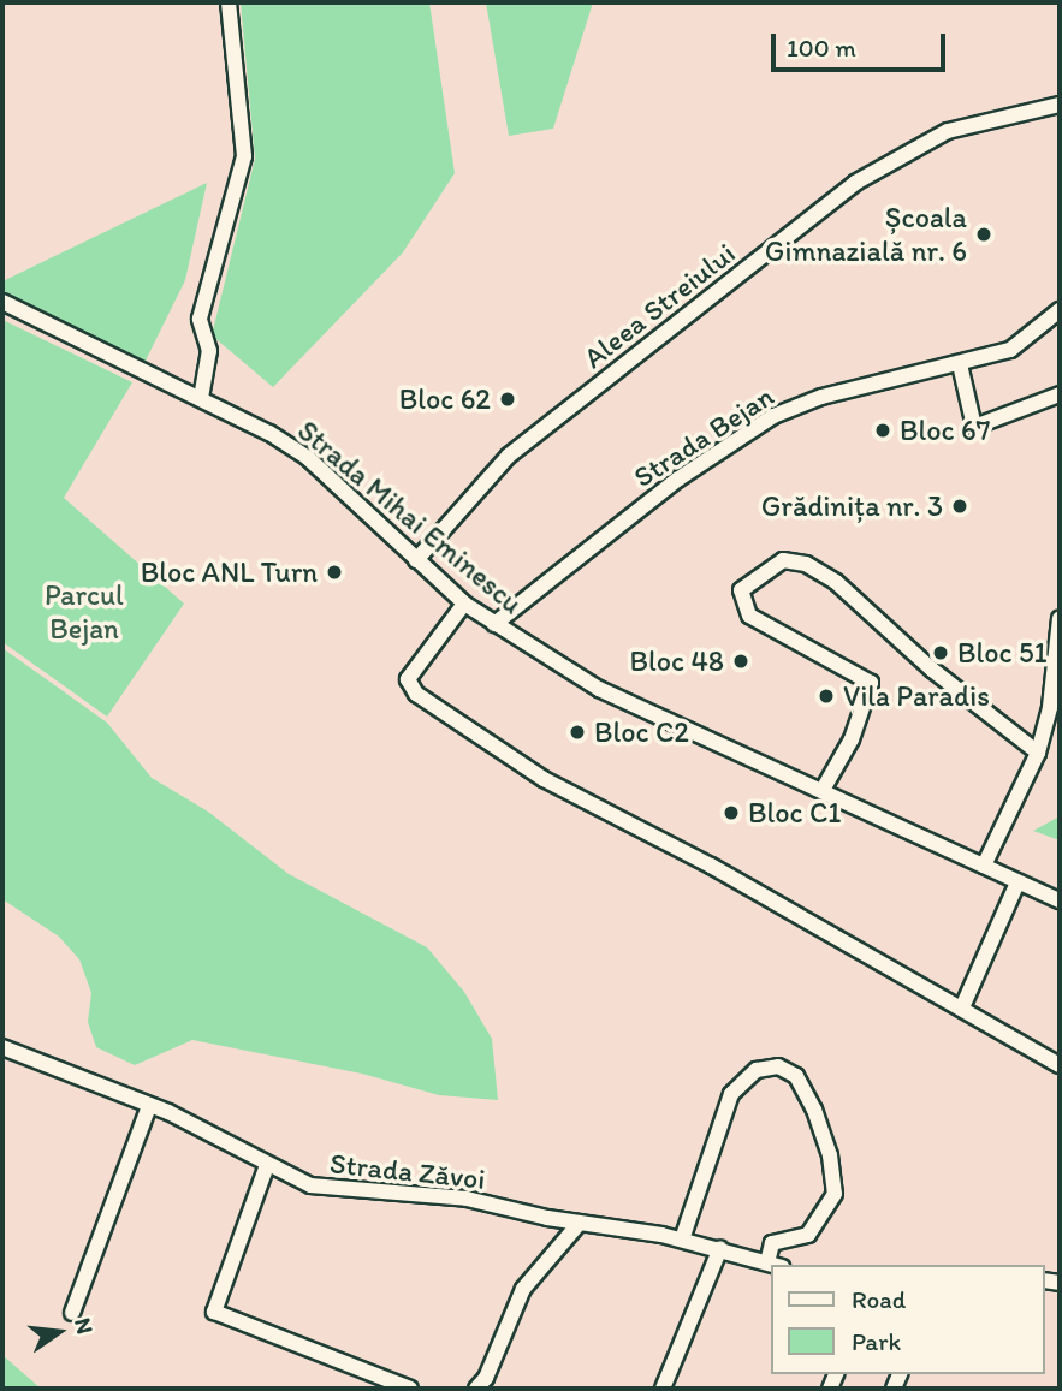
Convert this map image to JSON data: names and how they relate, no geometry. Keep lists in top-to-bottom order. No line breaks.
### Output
{"streets":{"street":["Aleea Streiului","Strada Bejan","Strada Mihai Eminescu","Strada Zăvoi"]},"crossings":[["Aleea Streiului","Strada Mihai Eminescu"],["Strada Bejan","Strada Mihai Eminescu"]],"parks":["Parcul Bejan"],"places":["Școala Gimnazială nr. 6","Bloc 62","Bloc 67","Grădinița nr. 3","Bloc ANL Turn","Bloc 51","Bloc 48","Vila Paradis","Bloc C2","Bloc C1"],"legend":["Road","Park"],"scale_bar":"100 m","north":"right"}
